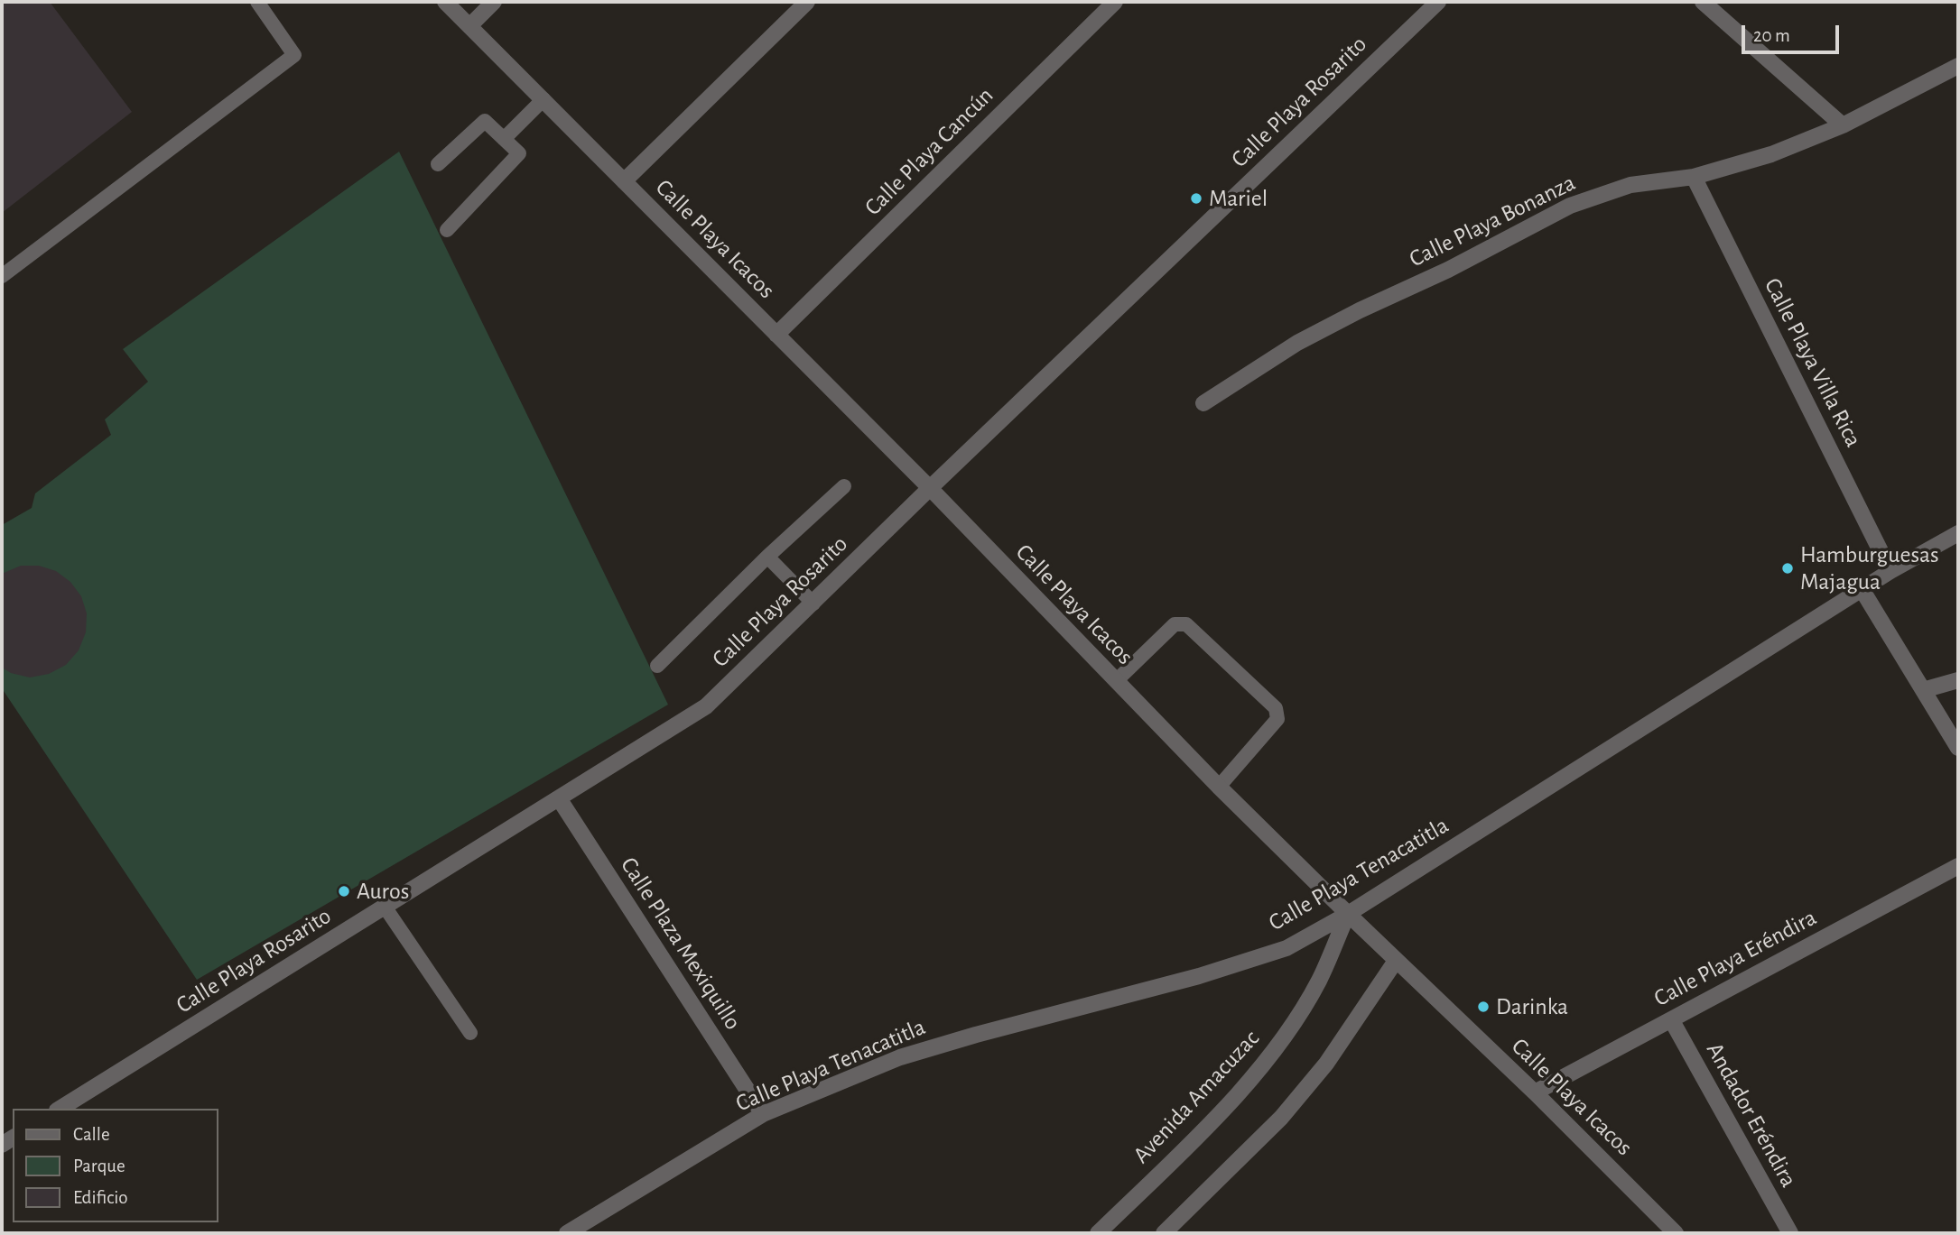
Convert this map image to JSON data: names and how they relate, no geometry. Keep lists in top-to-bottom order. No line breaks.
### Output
{"streets":{"street":["Calle Playa Rosarito","Calle Playa Cancún","Calle Playa Bonanza","Calle Playa Icacos","Calle Playa Villa Rica","Calle Playa Tenacatitla","Calle Plaza Mexiquillo","Calle Playa Eréndira","Avenida Amacuzac","Andador Eréndira"]},"crossings":[["Calle Playa Rosarito","Calle Playa Icacos"],["Calle Playa Rosarito","Calle Plaza Mexiquillo"],["Calle Playa Cancún","Calle Playa Icacos"],["Calle Playa Bonanza","Calle Playa Villa Rica"],["Calle Playa Icacos","Calle Playa Tenacatitla"],["Calle Playa Icacos","Calle Playa Eréndira"],["Calle Playa Icacos","Avenida Amacuzac"],["Calle Playa Villa Rica","Calle Playa Tenacatitla"],["Calle Playa Tenacatitla","Calle Plaza Mexiquillo"],["Calle Playa Tenacatitla","Avenida Amacuzac"],["Calle Playa Eréndira","Andador Eréndira"]],"places":["Mariel","Hamburguesas Majagua","Auros","Darinka"],"legend":["Calle","Parque","Edificio"],"scale_bar":"20 m"}
